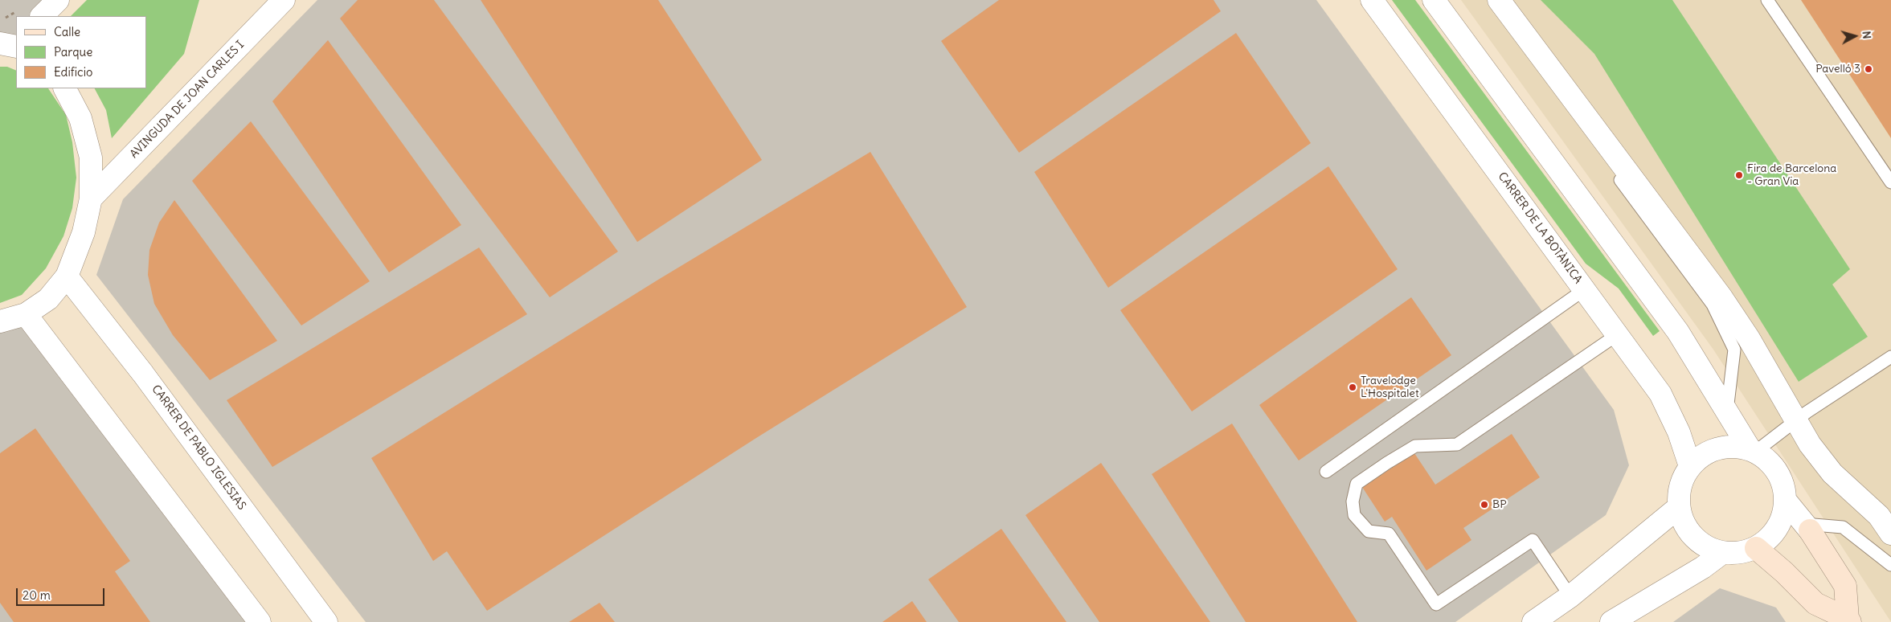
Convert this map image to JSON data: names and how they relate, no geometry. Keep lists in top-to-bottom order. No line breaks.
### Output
{"streets":{"street":["AVINGUDA DE JOAN CARLES I","CARRER DE LA BOTÀNICA","CARRER DE PABLO IGLESIAS"]},"places":["Pavelló 3","Fira de Barcelona - Gran Via","Travelodge L'Hospitalet","BP"],"legend":["Calle","Parque","Edificio"],"scale_bar":"20 m","north":"right"}
